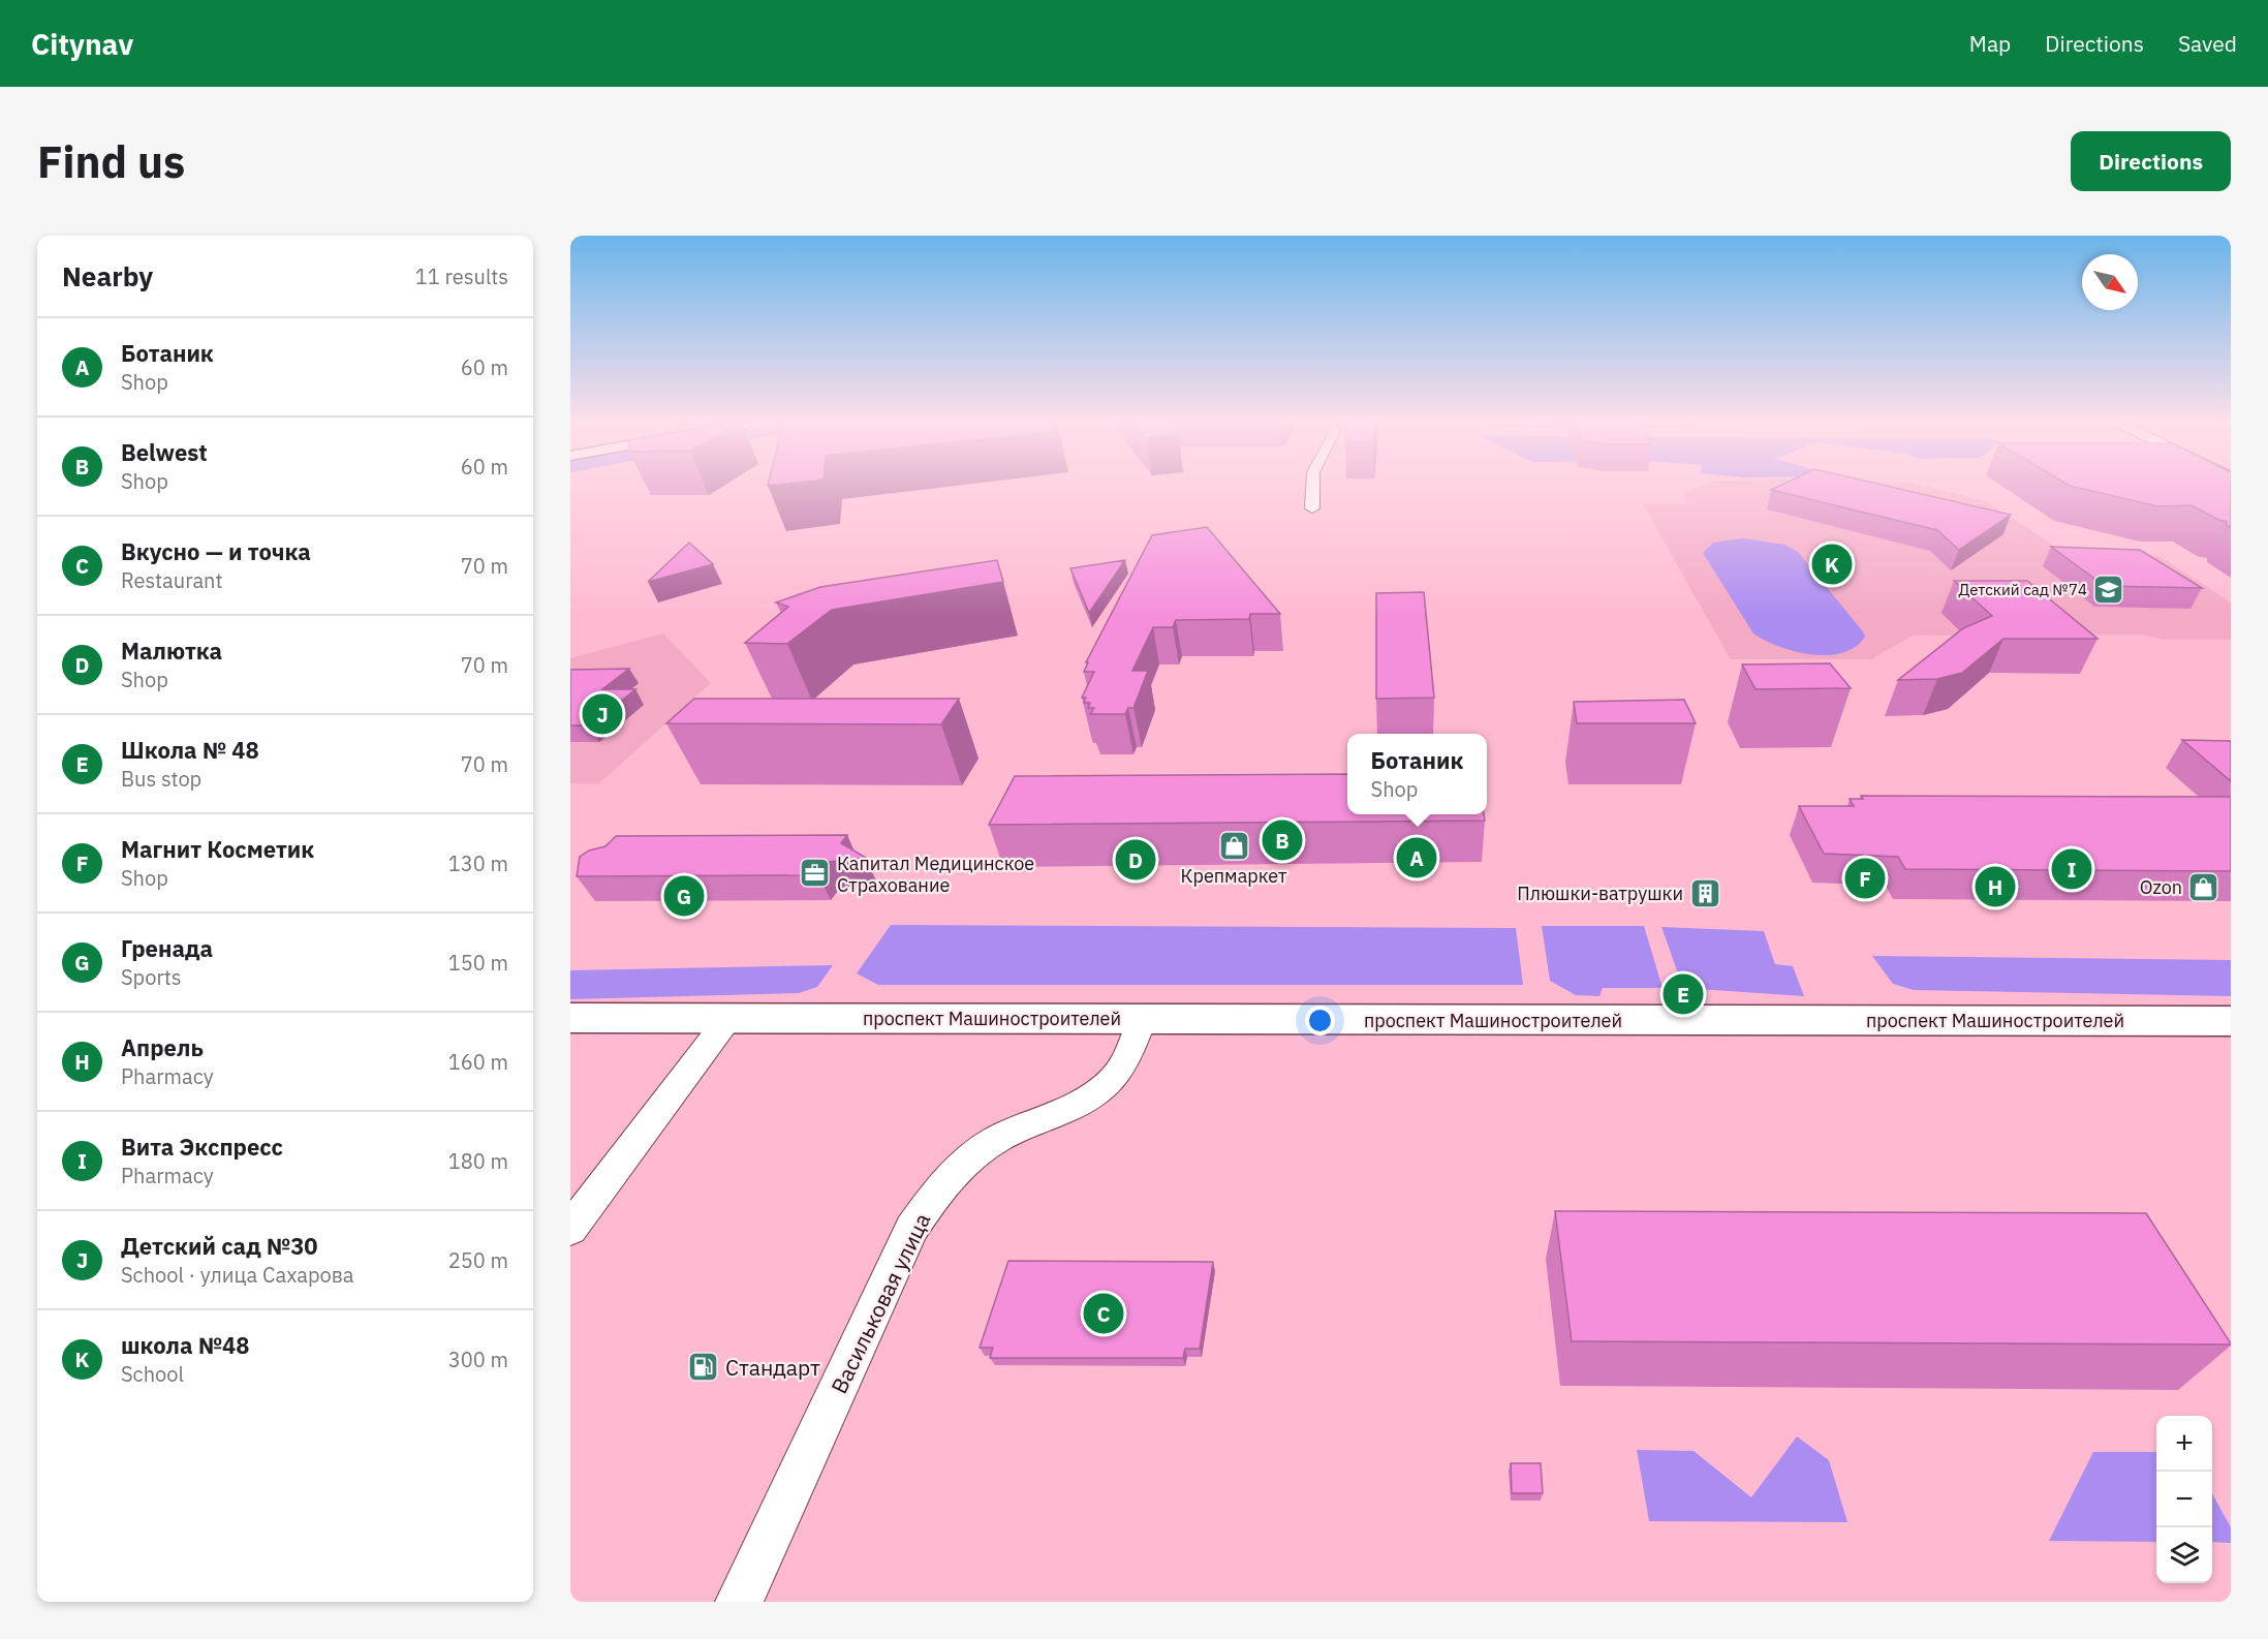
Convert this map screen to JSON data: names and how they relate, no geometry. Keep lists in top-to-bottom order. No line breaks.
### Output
{"streets":{"street":["проспект Машиностроителей","Васильковая улица"]},"crossings":[["проспект Машиностроителей","Васильковая улица"]],"places":{"school or university":["Детский сад №74"],"shop":["Крепмаркет","Ozon"],"office":["Капитал Медицинское Страхование"],"building":["Плюшки-ватрушки"],"fuel station":["Стандарт"]},"north":"bottom right","page":{"header":"Citynav","nav":["Map","Directions","Saved"],"buttons":"Directions","title":"Find us","heading":["Nearby","11 results"],"list":[{"mark":"A","name":"Ботаник","note":"Shop","value":"60 m"},{"mark":"B","name":"Belwest","note":"Shop","value":"60 m"},{"mark":"C","name":"Вкусно — и точка","note":"Restaurant","value":"70 m"},{"mark":"D","name":"Малютка","note":"Shop","value":"70 m"},{"mark":"E","name":"Школа № 48","note":"Bus stop","value":"70 m"},{"mark":"F","name":"Магнит Косметик","note":"Shop","value":"130 m"},{"mark":"G","name":"Гренада","note":"Sports","value":"150 m"},{"mark":"H","name":"Апрель","note":"Pharmacy","value":"160 m"},{"mark":"I","name":"Вита Экспресс","note":"Pharmacy","value":"180 m"},{"mark":"J","name":"Детский сад №30","note":"School · улица Сахарова","value":"250 m"},{"mark":"K","name":"школа №48","note":"School","value":"300 m"}],"pins":["K","J","B","A","D","I","F","H","G","E","C"],"popup":["Ботаник","Shop"],"map_buttons":["+","−"]}}
